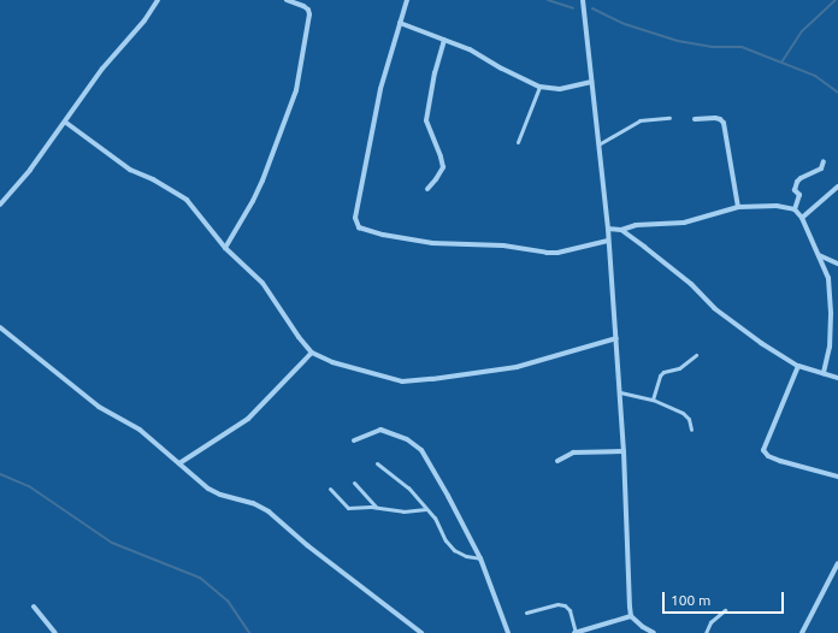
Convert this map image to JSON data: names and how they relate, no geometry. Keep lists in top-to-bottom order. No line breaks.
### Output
{"scale_bar":"100 m"}
